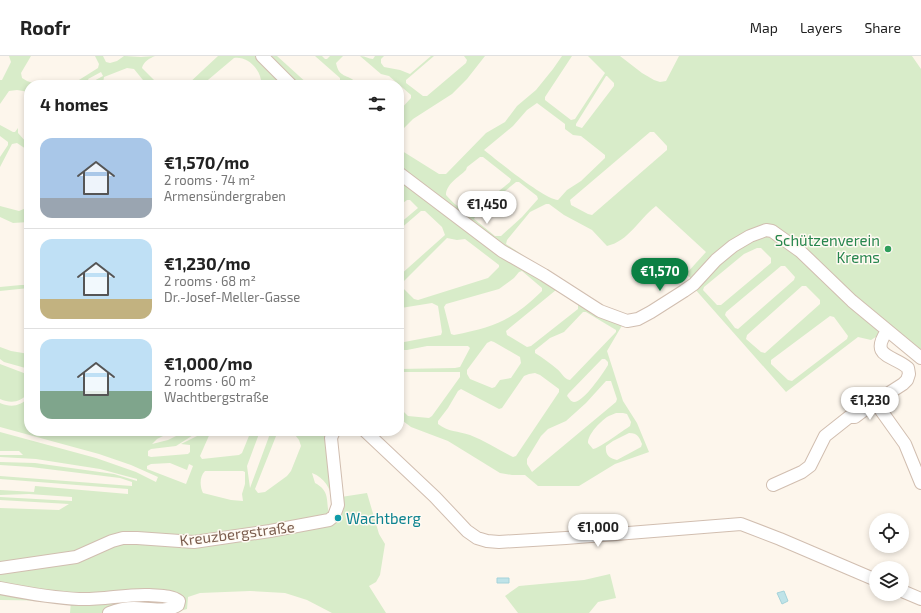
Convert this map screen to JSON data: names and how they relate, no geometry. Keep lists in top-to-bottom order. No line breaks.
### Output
{"streets":{"street":["Kreuzbergstraße"]},"places":["Schützenverein Krems","Wachtberg"],"page":{"header":"Roofr","nav":["Map","Layers","Share"],"heading":"4 homes","list":[{"name":"€1,570/mo","note":"2 rooms · 74 m² · Armensündergraben"},{"name":"€1,230/mo","note":"2 rooms · 68 m² · Dr.-Josef-Meller-Gasse"},{"name":"€1,000/mo","note":"2 rooms · 60 m² · Wachtbergstraße"}],"price":["€1,450","€1,570","€1,230","€1,000"]}}
